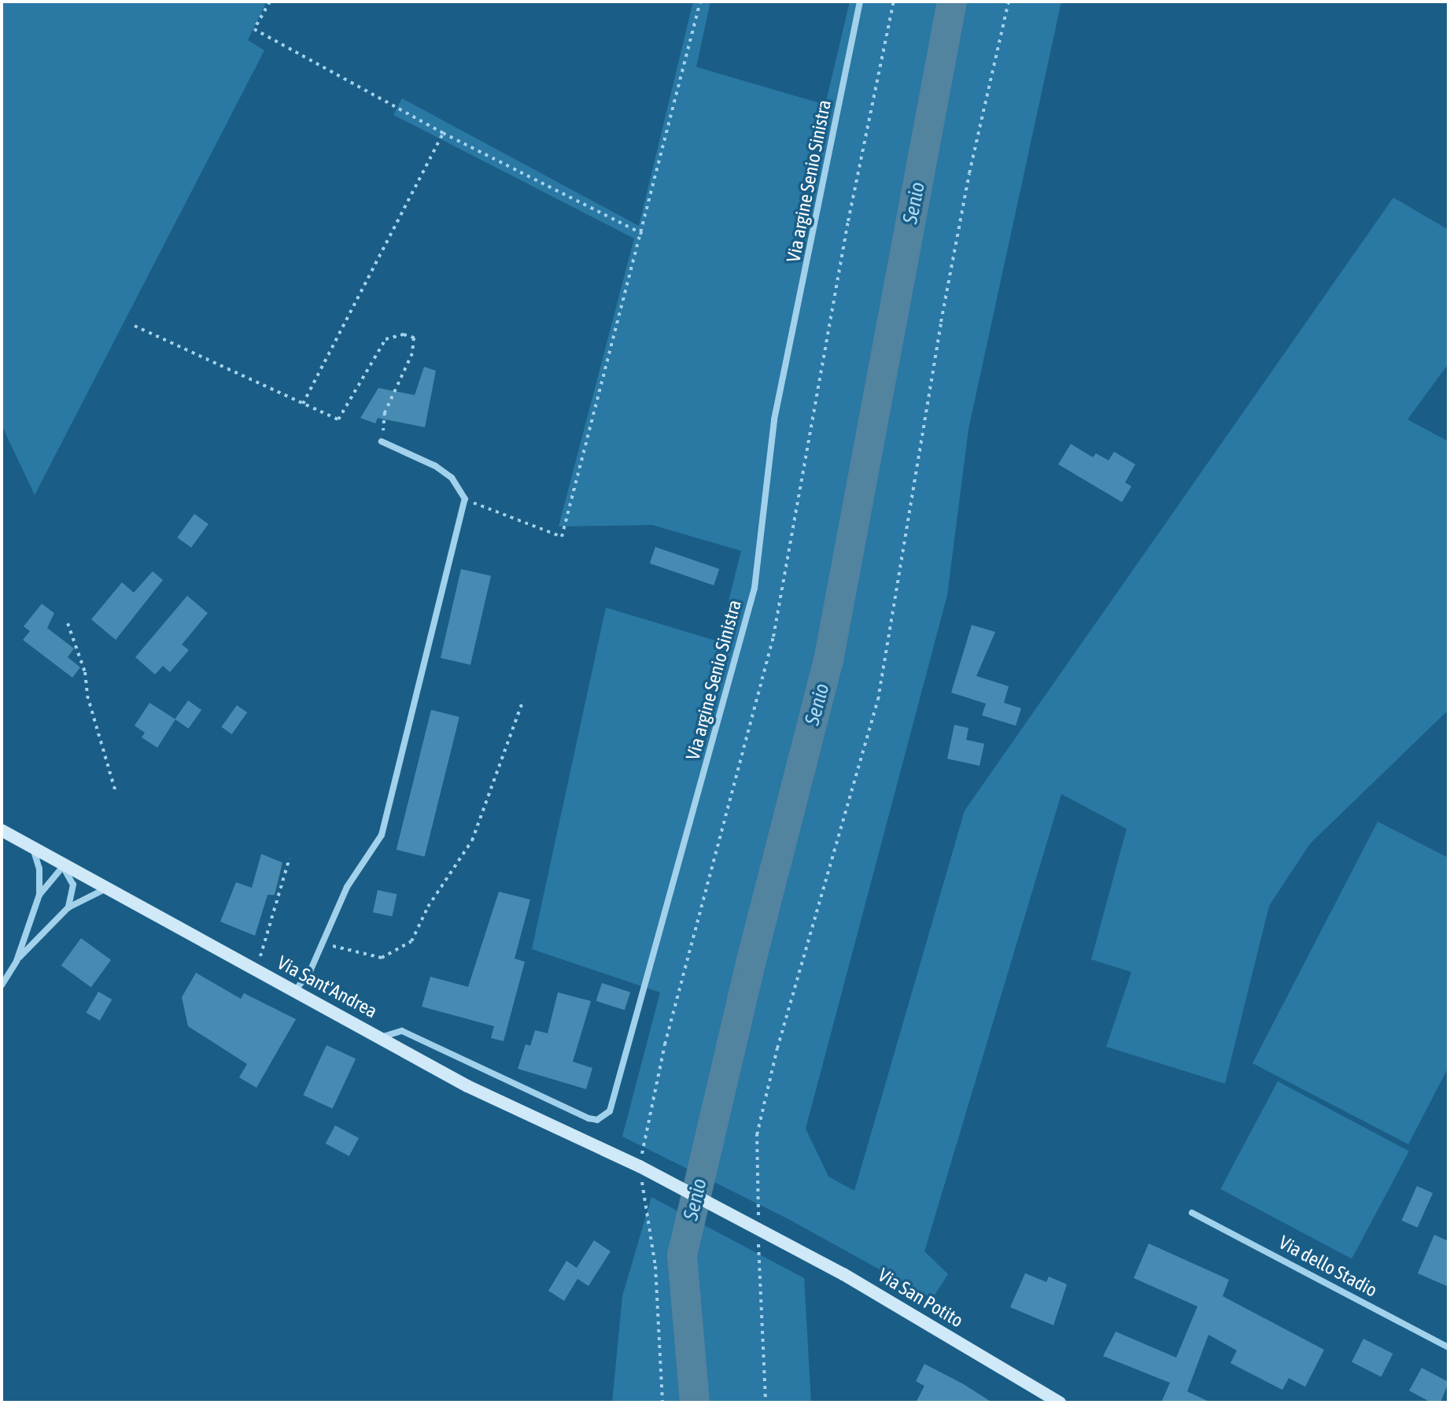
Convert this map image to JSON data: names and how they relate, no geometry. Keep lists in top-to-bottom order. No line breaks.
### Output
{"streets":{"street":["Via argine Senio Sinistra","Via Sant'Andrea","Via dello Stadio","Via San Potito"]},"crossings":[["Via argine Senio Sinistra","Via Sant'Andrea"],["Via Sant'Andrea","Via San Potito"]],"water":["Senio"]}
